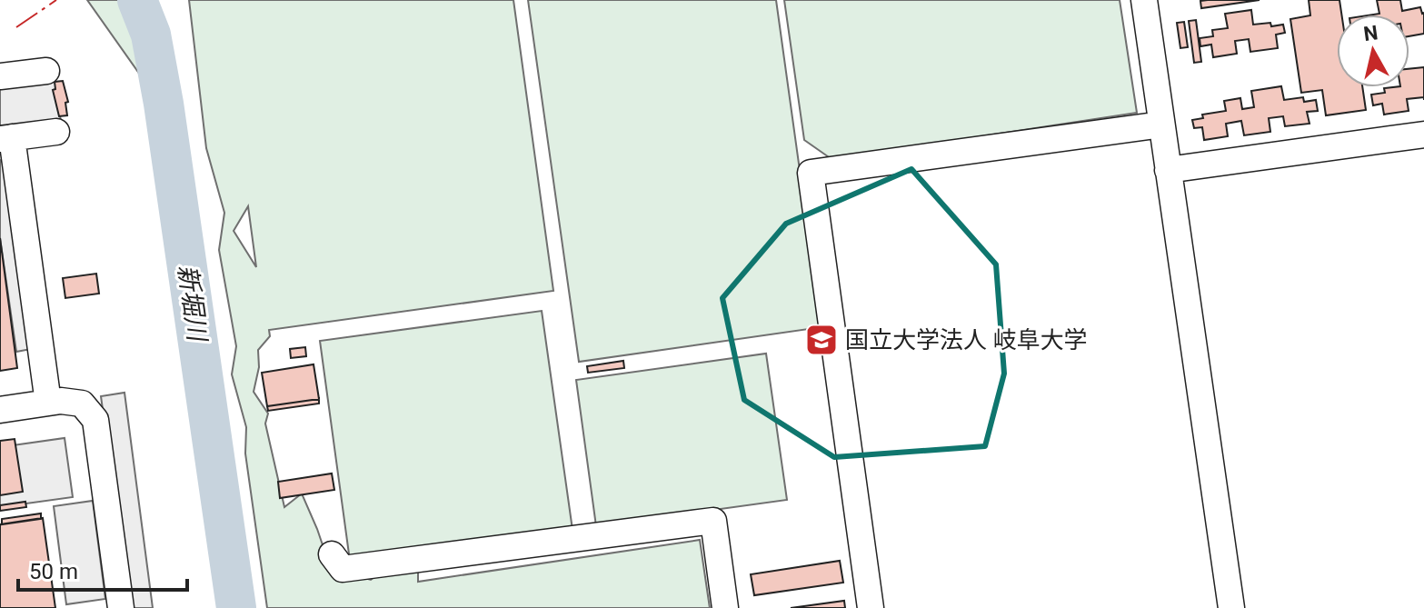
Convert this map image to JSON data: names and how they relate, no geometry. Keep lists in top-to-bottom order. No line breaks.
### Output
{"water":["新堀川"],"places":{"school or university":["国立大学法人 岐阜大学"]},"scale_bar":"50 m","north":"top"}
